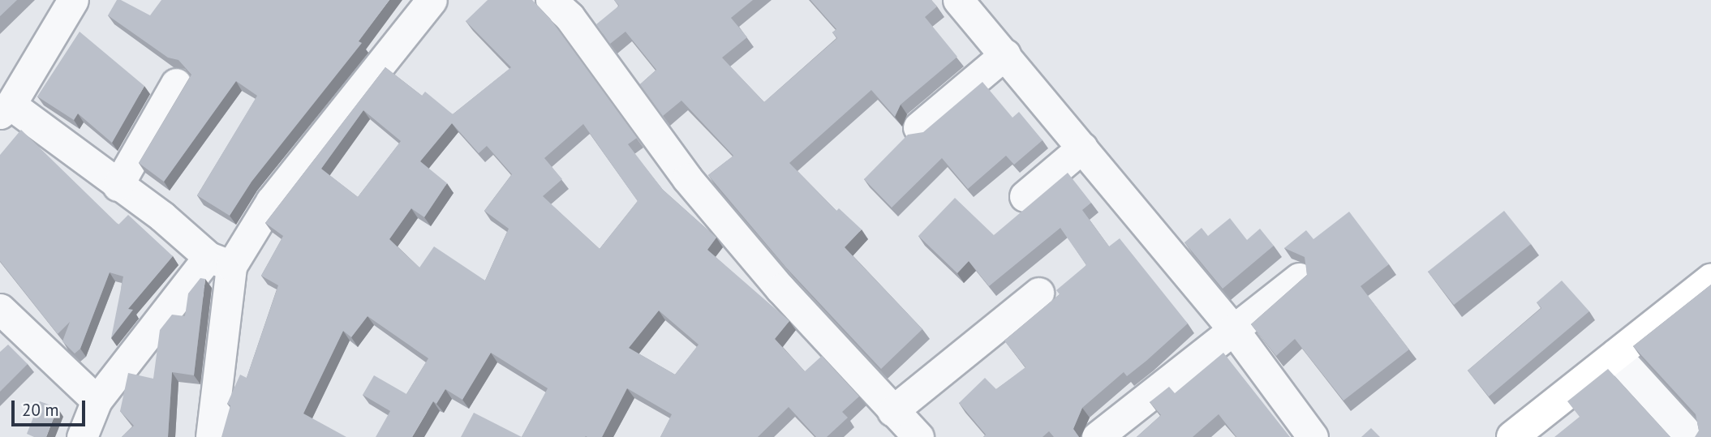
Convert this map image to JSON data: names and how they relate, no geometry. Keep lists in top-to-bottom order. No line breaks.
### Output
{"scale_bar":"20 m"}
